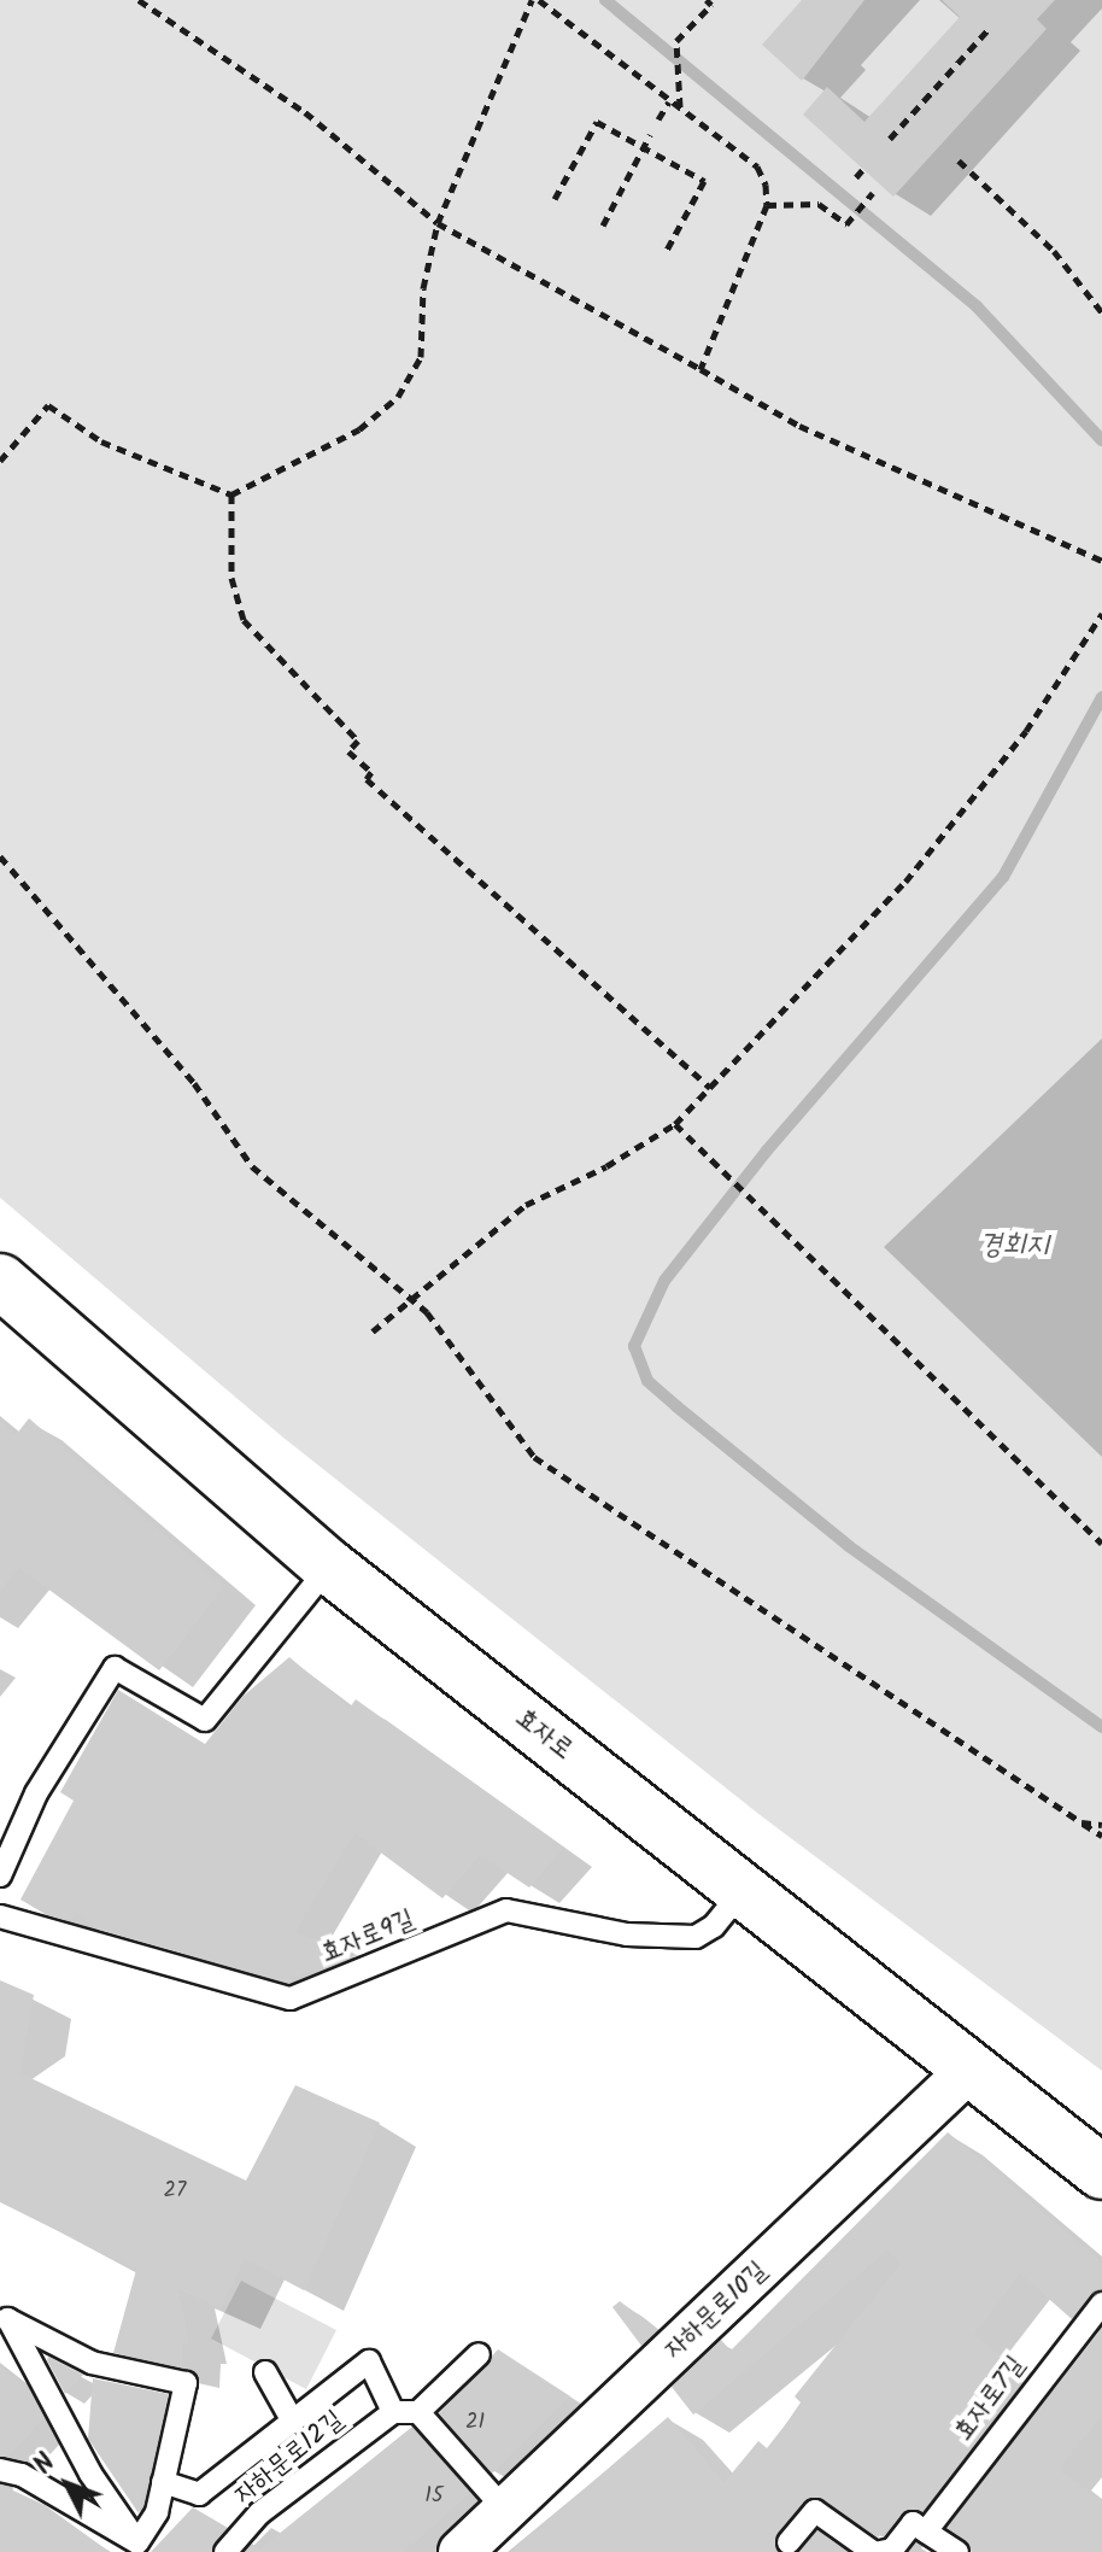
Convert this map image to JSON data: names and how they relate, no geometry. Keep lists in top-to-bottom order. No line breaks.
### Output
{"streets":{"street":["효자로","자하문로10길"],"lane":["효자로9길","효자로7길","자하문로12길"]},"crossings":[["효자로","효자로9길"],["효자로","자하문로10길"]],"water":["경회지"],"house_numbers":["27","21","15"],"north":"top left"}
